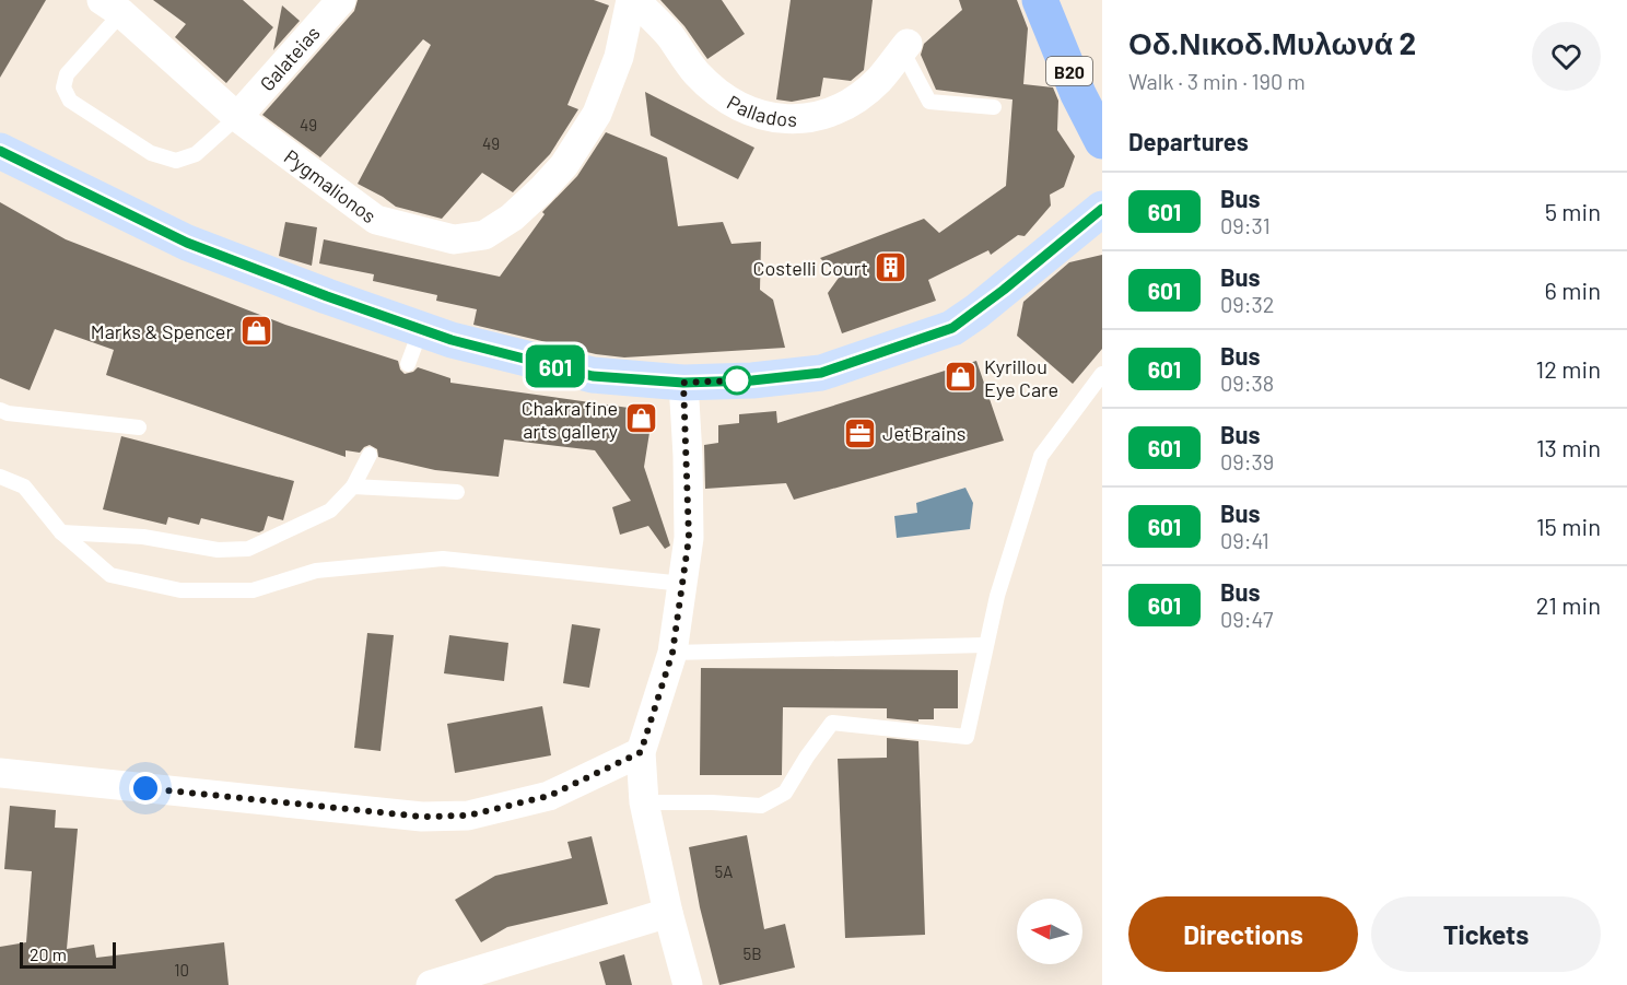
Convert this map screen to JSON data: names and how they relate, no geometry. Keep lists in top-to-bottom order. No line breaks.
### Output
{"streets":{"main road":["B20"],"street":["Galateias","Pallados","Pygmalionos"]},"crossings":[["Galateias","Pygmalionos"],["Pallados","Pygmalionos"]],"places":{"building":["Costelli Court"],"shop":["Marks & Spencer","Kyrillou Eye Care","Chakra fine arts gallery"],"office":["JetBrains"]},"lines":["bus line 601"],"house_numbers":["49","49","5A","5B","10"],"scale_bar":"20 m","north":"left","page":{"on_map":"601","heading":[["Οδ.Νικοδ.Μυλωνά 2","Walk · 3 min · 190 m"],"Departures"],"list":[{"mark":"601","name":"Bus","note":"09:31","value":"5 min"},{"mark":"601","name":"Bus","note":"09:32","value":"6 min"},{"mark":"601","name":"Bus","note":"09:38","value":"12 min"},{"mark":"601","name":"Bus","note":"09:39","value":"13 min"},{"mark":"601","name":"Bus","note":"09:41","value":"15 min"},{"mark":"601","name":"Bus","note":"09:47","value":"21 min"}],"buttons":["Directions","Tickets"],"scale":"20 m"}}
